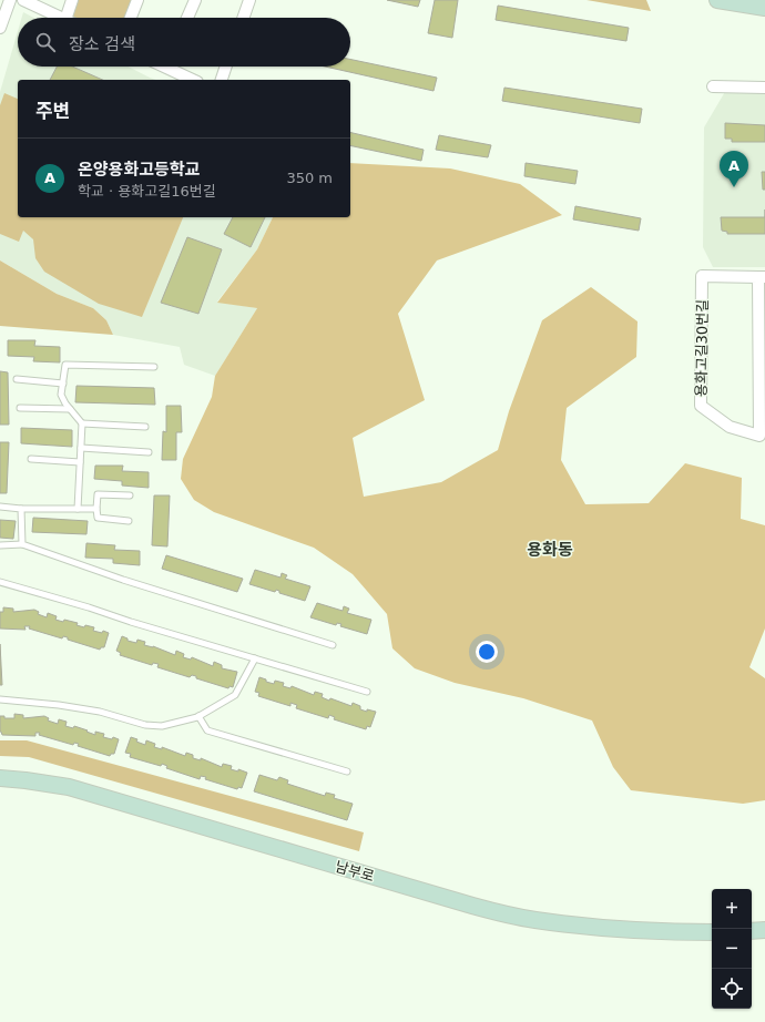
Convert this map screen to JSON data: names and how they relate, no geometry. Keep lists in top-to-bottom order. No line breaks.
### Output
{"streets":{"street":["용화고길30번길","남부로"]},"districts":["용화동"],"page":{"search":"장소 검색","heading":"주변","list":[{"mark":"A","name":"온양용화고등학교","note":"학교 · 용화고길16번길","value":"350 m"}],"pins":"A","map_buttons":["+","−"]}}
